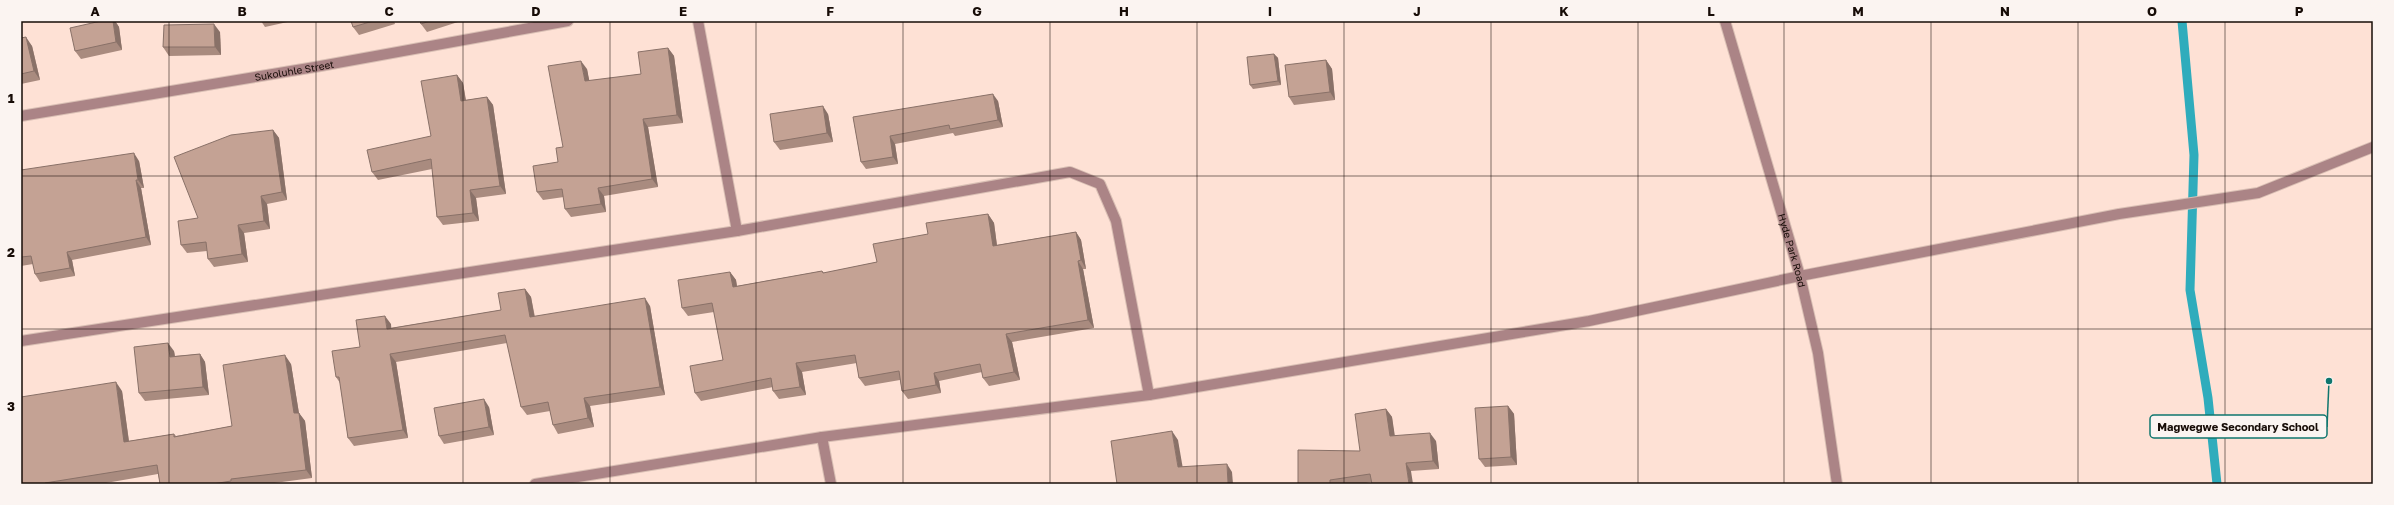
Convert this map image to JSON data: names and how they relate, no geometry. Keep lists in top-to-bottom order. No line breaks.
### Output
{"streets":{"street":["Sukoluhle Street","Hyde Park Road"]},"places":["Magwegwe Secondary School"],"grid":{"columns":["A","B","C","D","E","F","G","H","I","J","K","L","M","N","O","P"],"rows":["1","2","3"]}}
